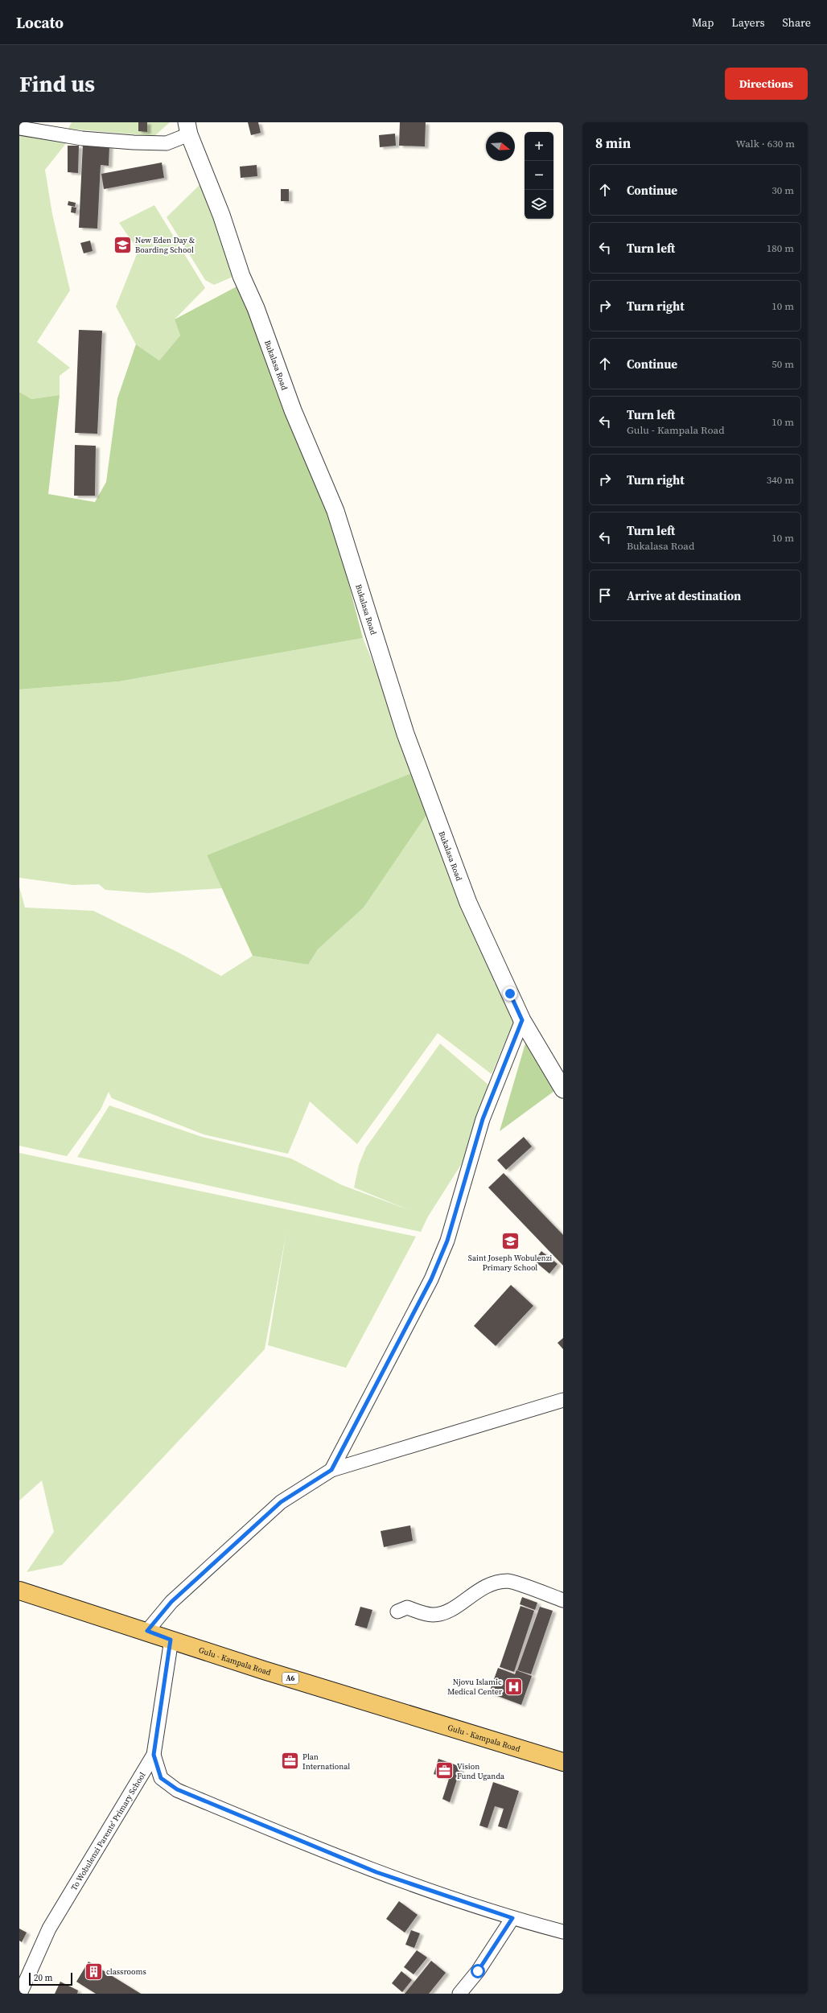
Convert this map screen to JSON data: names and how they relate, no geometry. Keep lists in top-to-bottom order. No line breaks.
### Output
{"streets":{"main road":["Gulu - Kampala Road","A6"],"street":["Bukalasa Road","To Wobulenzi Parents' Primary School"]},"crossings":[["Gulu - Kampala Road","To Wobulenzi Parents' Primary School"]],"places":{"school or university":["New Eden Day & Boarding School","Saint Joseph Wobulenzi Primary School"],"hospital":["Njovu Islamic Medical Center"],"office":["Plan International","Vision Fund Uganda"],"building":["classrooms"]},"scale_bar":"20 m","north":"right","page":{"header":"Locato","nav":["Map","Layers","Share"],"buttons":"Directions","title":"Find us","heading":["8 min","Walk · 630 m"],"map_buttons":["+","−"],"list":[["Continue","30 m"],["Turn left","180 m"],["Turn right","10 m"],["Continue","50 m"],["Turn left","Gulu - Kampala Road","10 m"],["Turn right","340 m"],["Turn left","Bukalasa Road","10 m"],"Arrive at destination"],"scale":"20 m"}}
